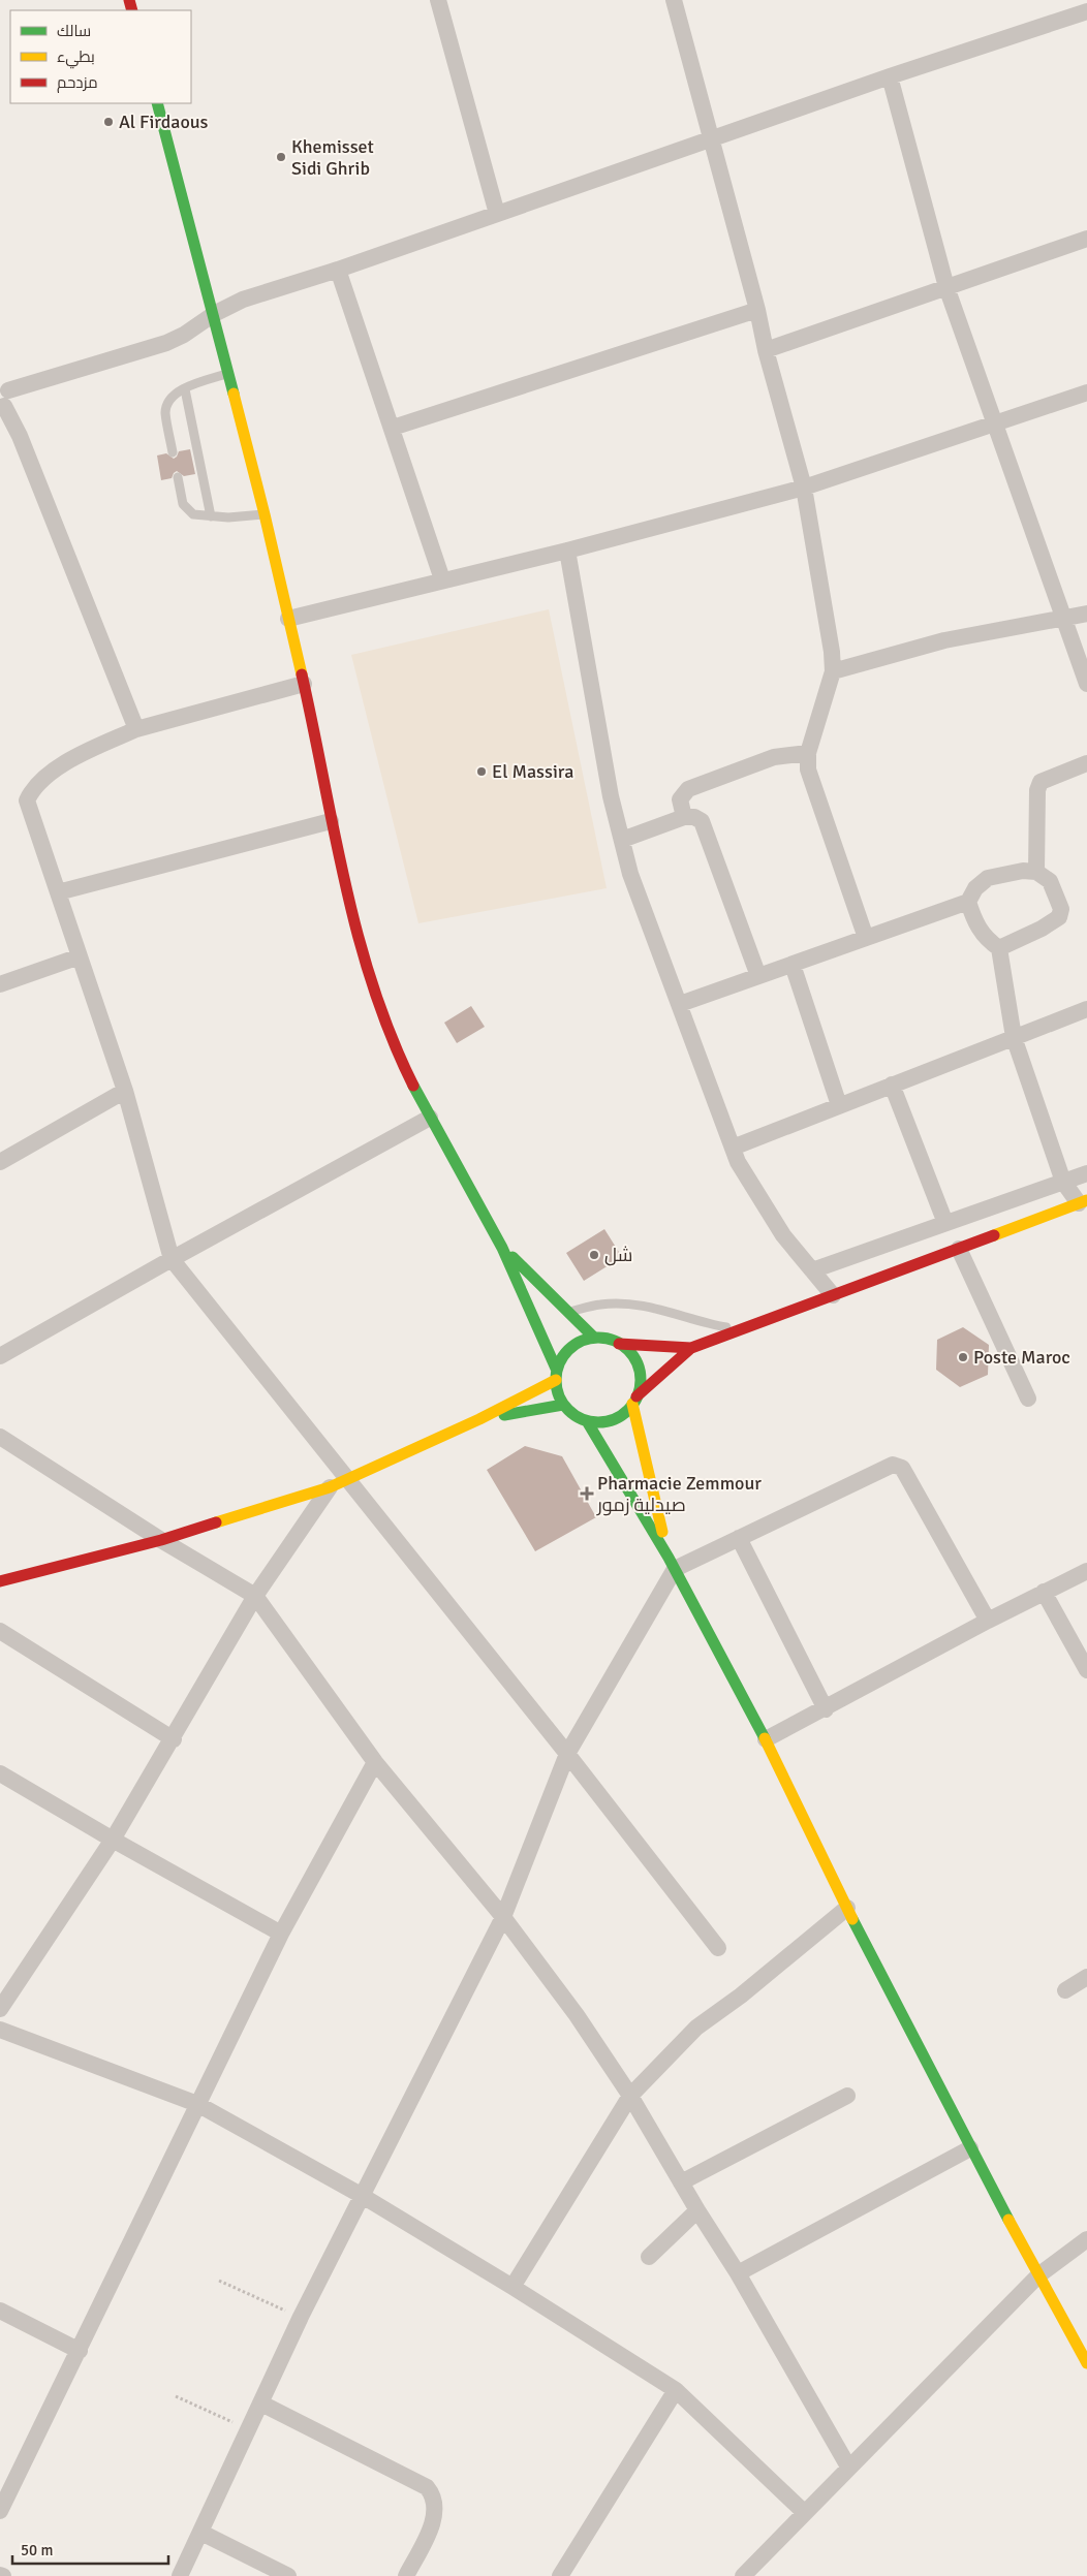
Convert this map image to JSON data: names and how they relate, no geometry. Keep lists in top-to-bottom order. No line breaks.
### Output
{"places":{"other":["Al Firdaous","Khemisset Sidi Ghrib","El Massira","شل","Poste Maroc"],"health":["Pharmacie Zemmour صيدلية زمور"]},"legend":["سالك","بطيء","مزدحم"],"scale_bar":"50 m"}
